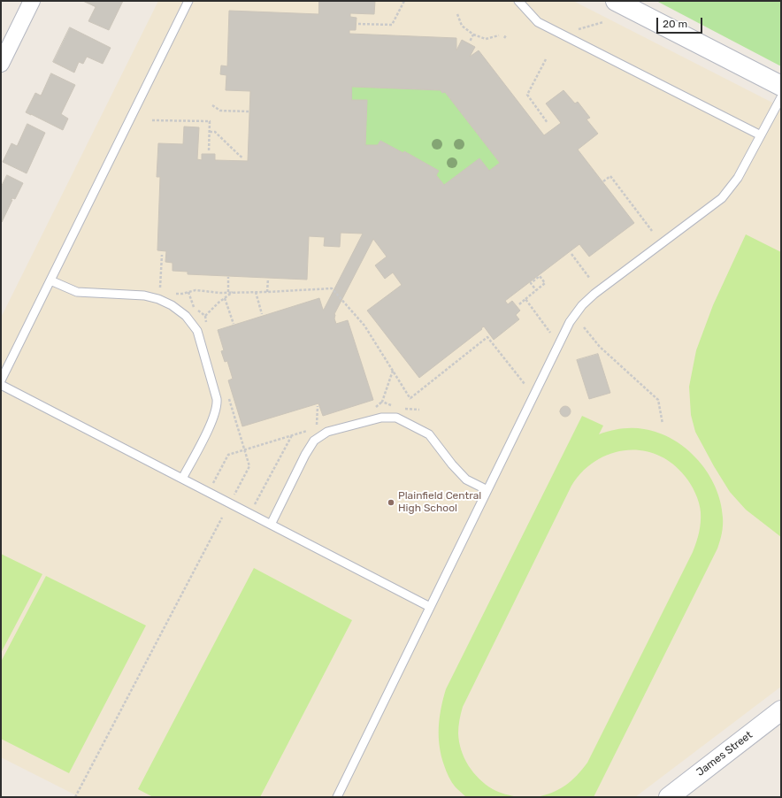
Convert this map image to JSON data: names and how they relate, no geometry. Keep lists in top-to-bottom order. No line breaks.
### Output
{"streets":{"street":["James Street"]},"places":["Plainfield Central High School"],"scale_bar":"20 m"}
